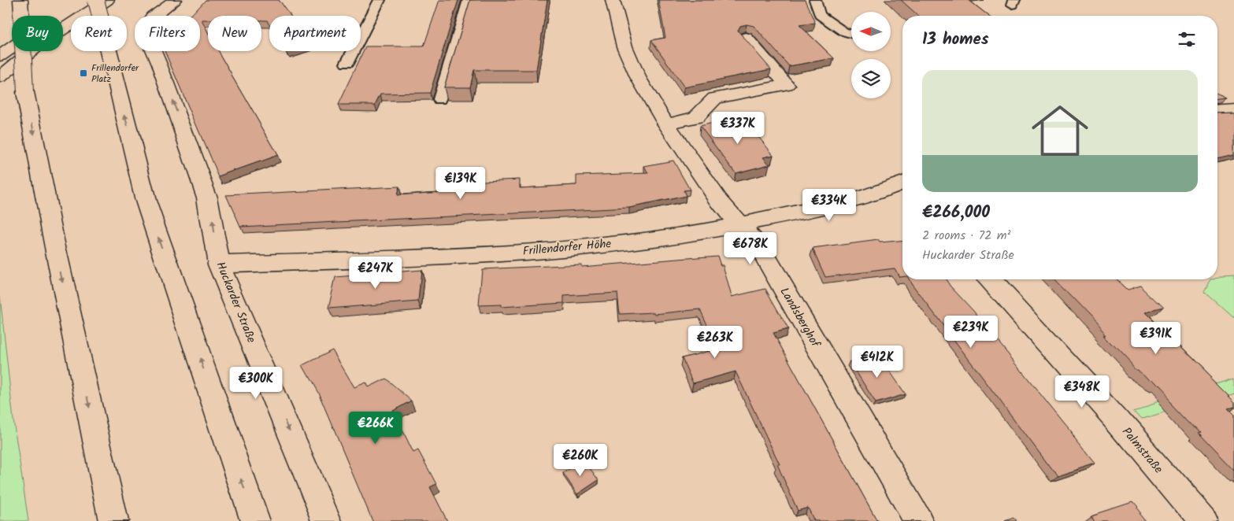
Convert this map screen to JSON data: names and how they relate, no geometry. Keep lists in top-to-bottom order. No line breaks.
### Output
{"streets":{"main road":["Frillendorfer Höhe","Huckarder Straße","Landsberghof","Palmstraße"]},"crossings":[["Frillendorfer Höhe","Huckarder Straße"],["Frillendorfer Höhe","Landsberghof"]],"places":{"transit":["Frillendorfer Platz"]},"north":"left","page":{"chip":["Buy","Rent","Filters","New","Apartment"],"heading":"13 homes","list":[{"name":"€266,000","note":"2 rooms · 72 m² · Huckarder Straße"}],"price":["€337K","€139K","€334K","€678K","€247K","€239K","€391K","€263K","€412K","€300K","€348K","€266K","€260K"]}}
